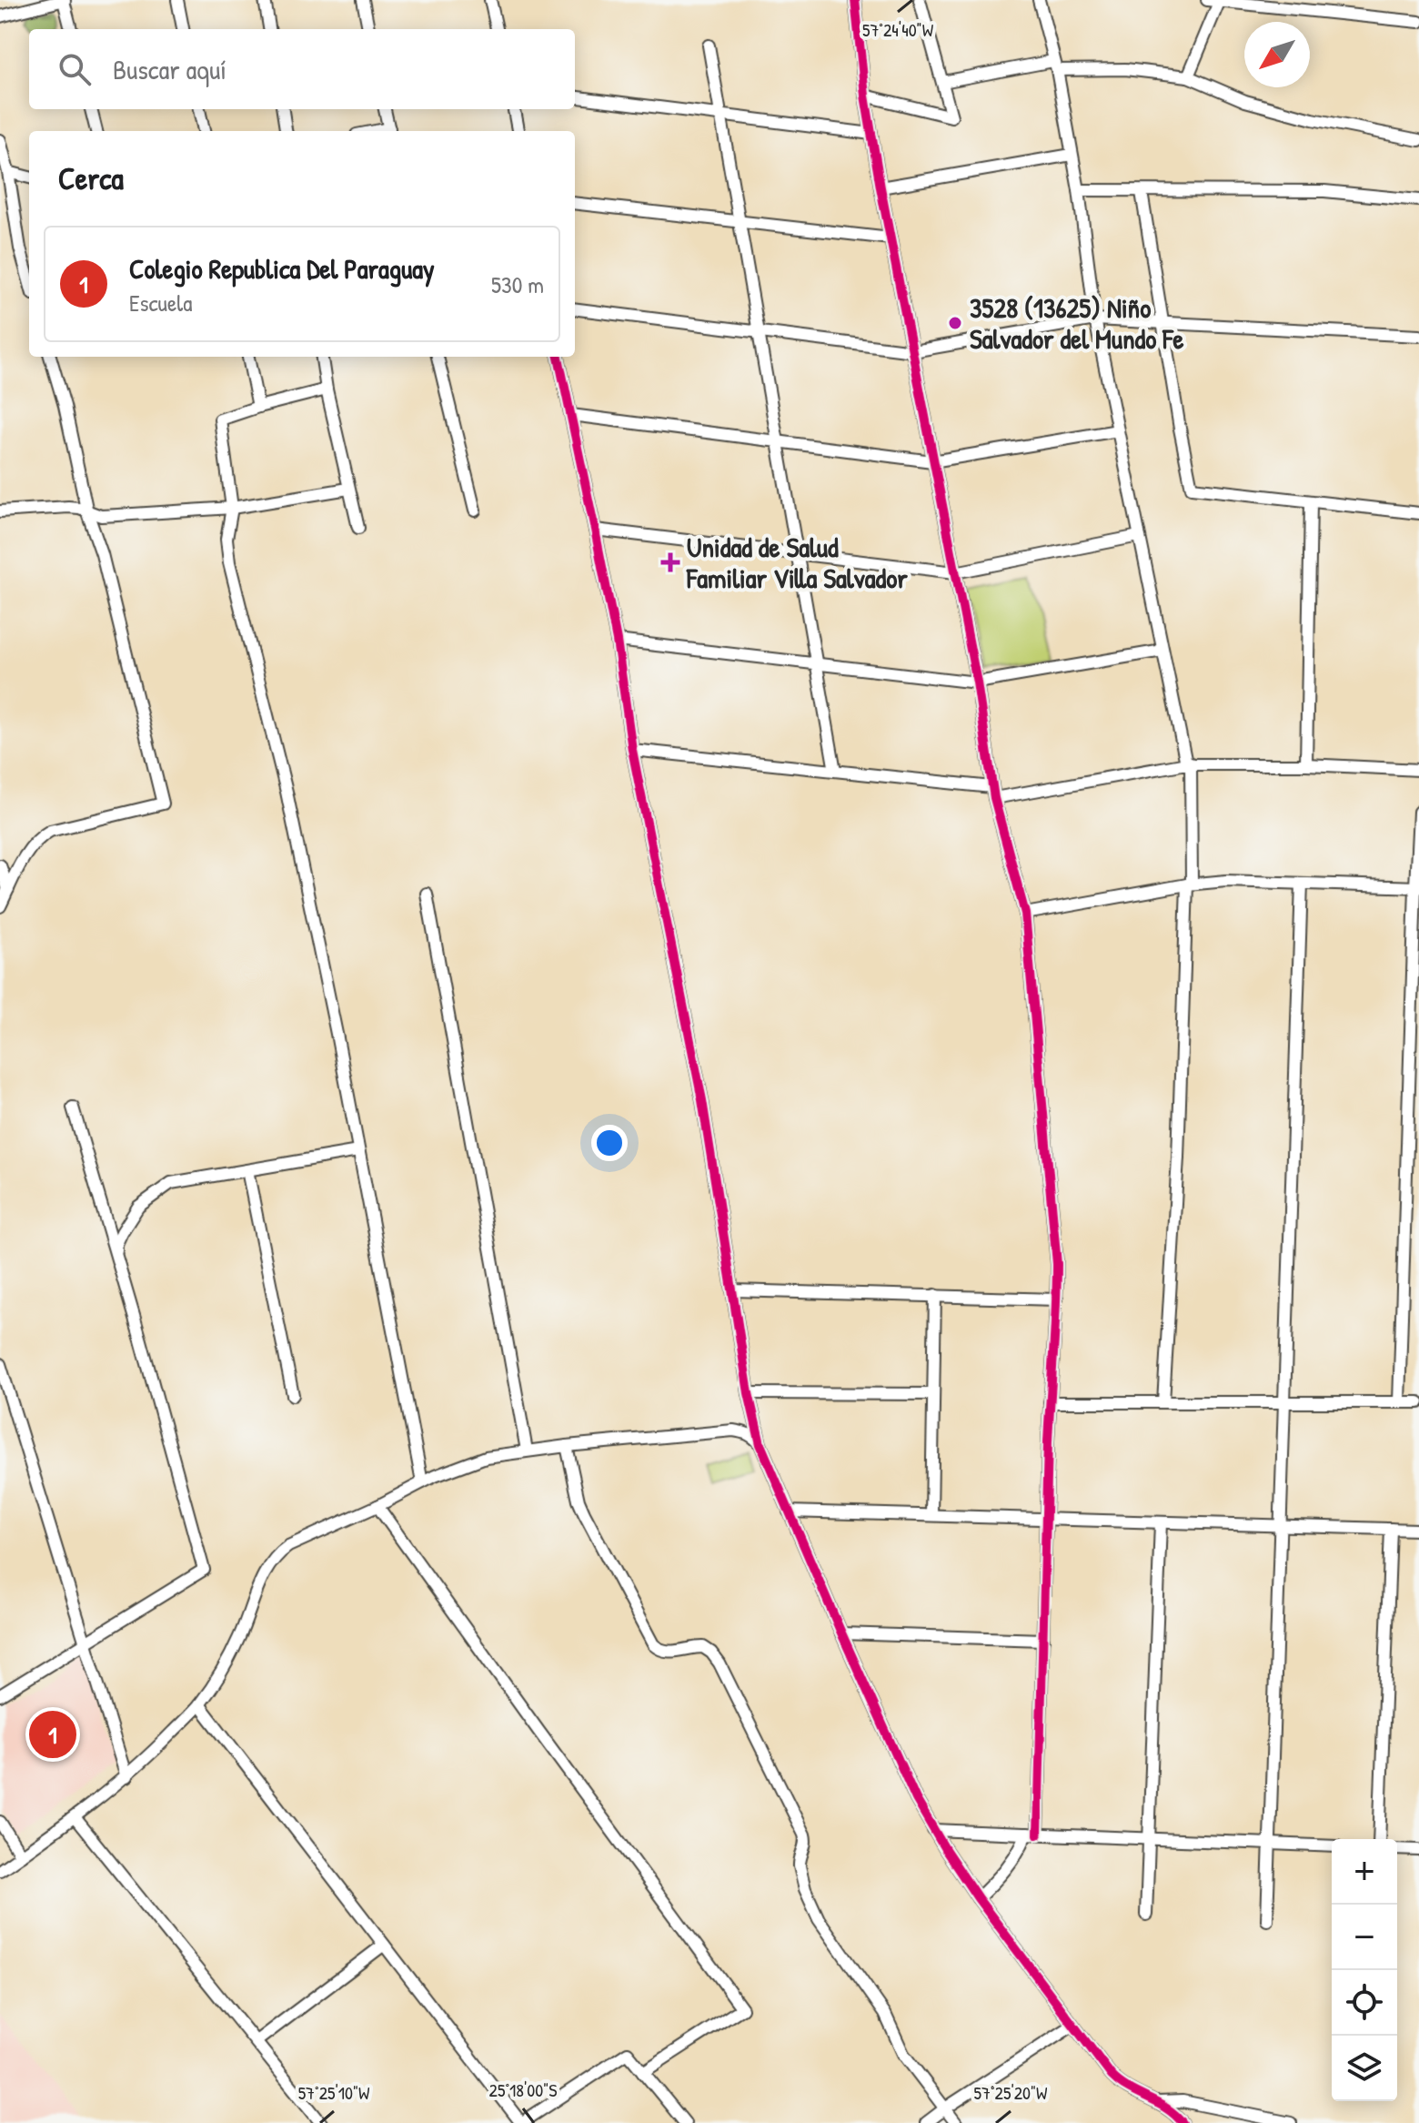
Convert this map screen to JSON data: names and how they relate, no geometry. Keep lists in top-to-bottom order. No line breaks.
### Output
{"places":{"other":["3528 (13625) Niño Salvador del Mundo Fe"],"health":["Unidad de Salud Familiar Villa Salvador"]},"north":"bottom left","page":{"search":"Buscar aquí","heading":"Cerca","list":[{"mark":"1","name":"Colegio Republica Del Paraguay","note":"Escuela","value":"530 m"}],"pins":"1","map_buttons":["+","−"]},"coordinates":["57°24'40\"W","25°18'00\"S","57°25'10\"W","57°25'20\"W"]}
